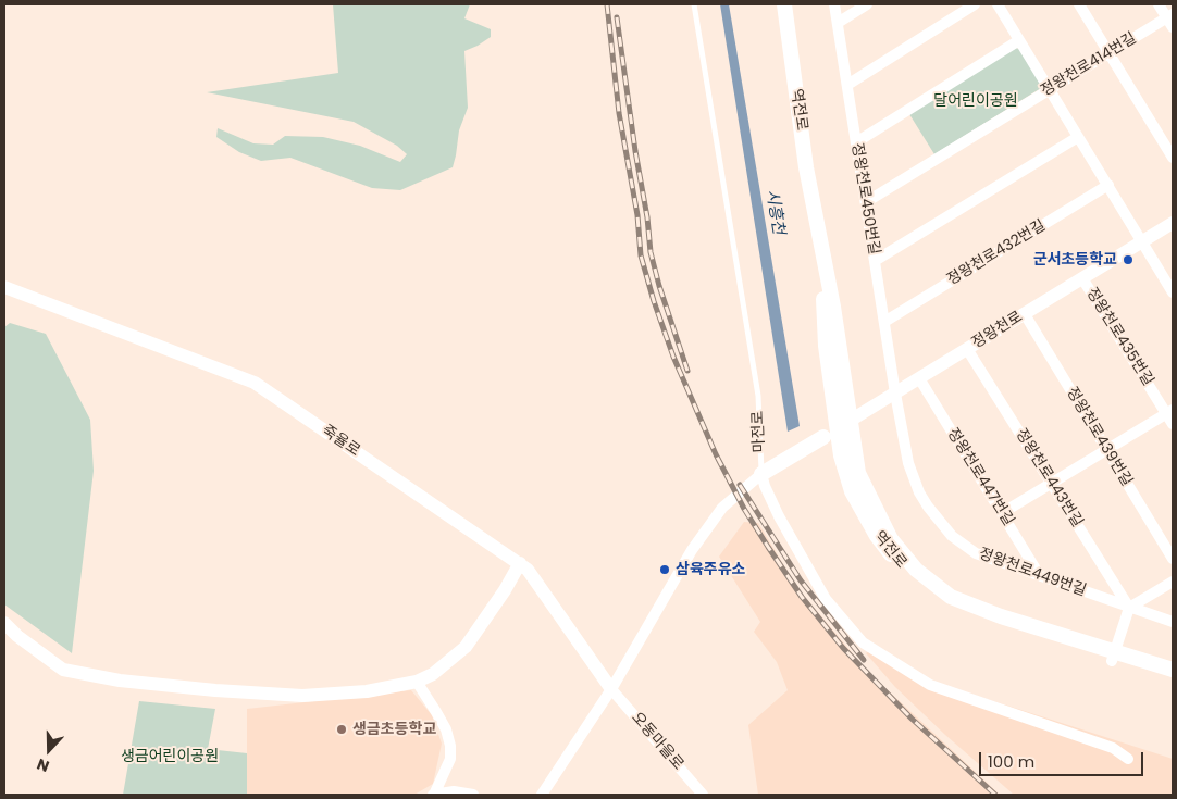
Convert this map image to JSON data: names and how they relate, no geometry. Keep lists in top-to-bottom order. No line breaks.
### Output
{"streets":{"main road":["역전로"],"street":["정왕천로414번길","정왕천로450번길","정왕천로432번길","정왕천로","정왕천로435번길","마전로","정왕천로439번길","죽율로","정왕천로447번길","정왕천로443번길","정왕천로449번길","오동마을로"]},"crossings":[["정왕천로414번길","정왕천로450번길"],["역전로","정왕천로"],["정왕천로450번길","정왕천로432번길"],["정왕천로450번길","정왕천로"],["정왕천로450번길","정왕천로449번길"],["정왕천로","정왕천로435번길"],["정왕천로","정왕천로439번길"],["정왕천로","정왕천로447번길"],["정왕천로","정왕천로443번길"],["정왕천로","정왕천로449번길"],["마전로","죽율로"],["마전로","오동마을로"],["죽율로","오동마을로"],["정왕천로447번길","정왕천로449번길"],["정왕천로443번길","정왕천로449번길"]],"water":["시흥천"],"parks":["달어린이공원","생금어린이공원"],"places":["군서초등학교","삼육주유소","생금초등학교"],"scale_bar":"100 m","north":"bottom"}
